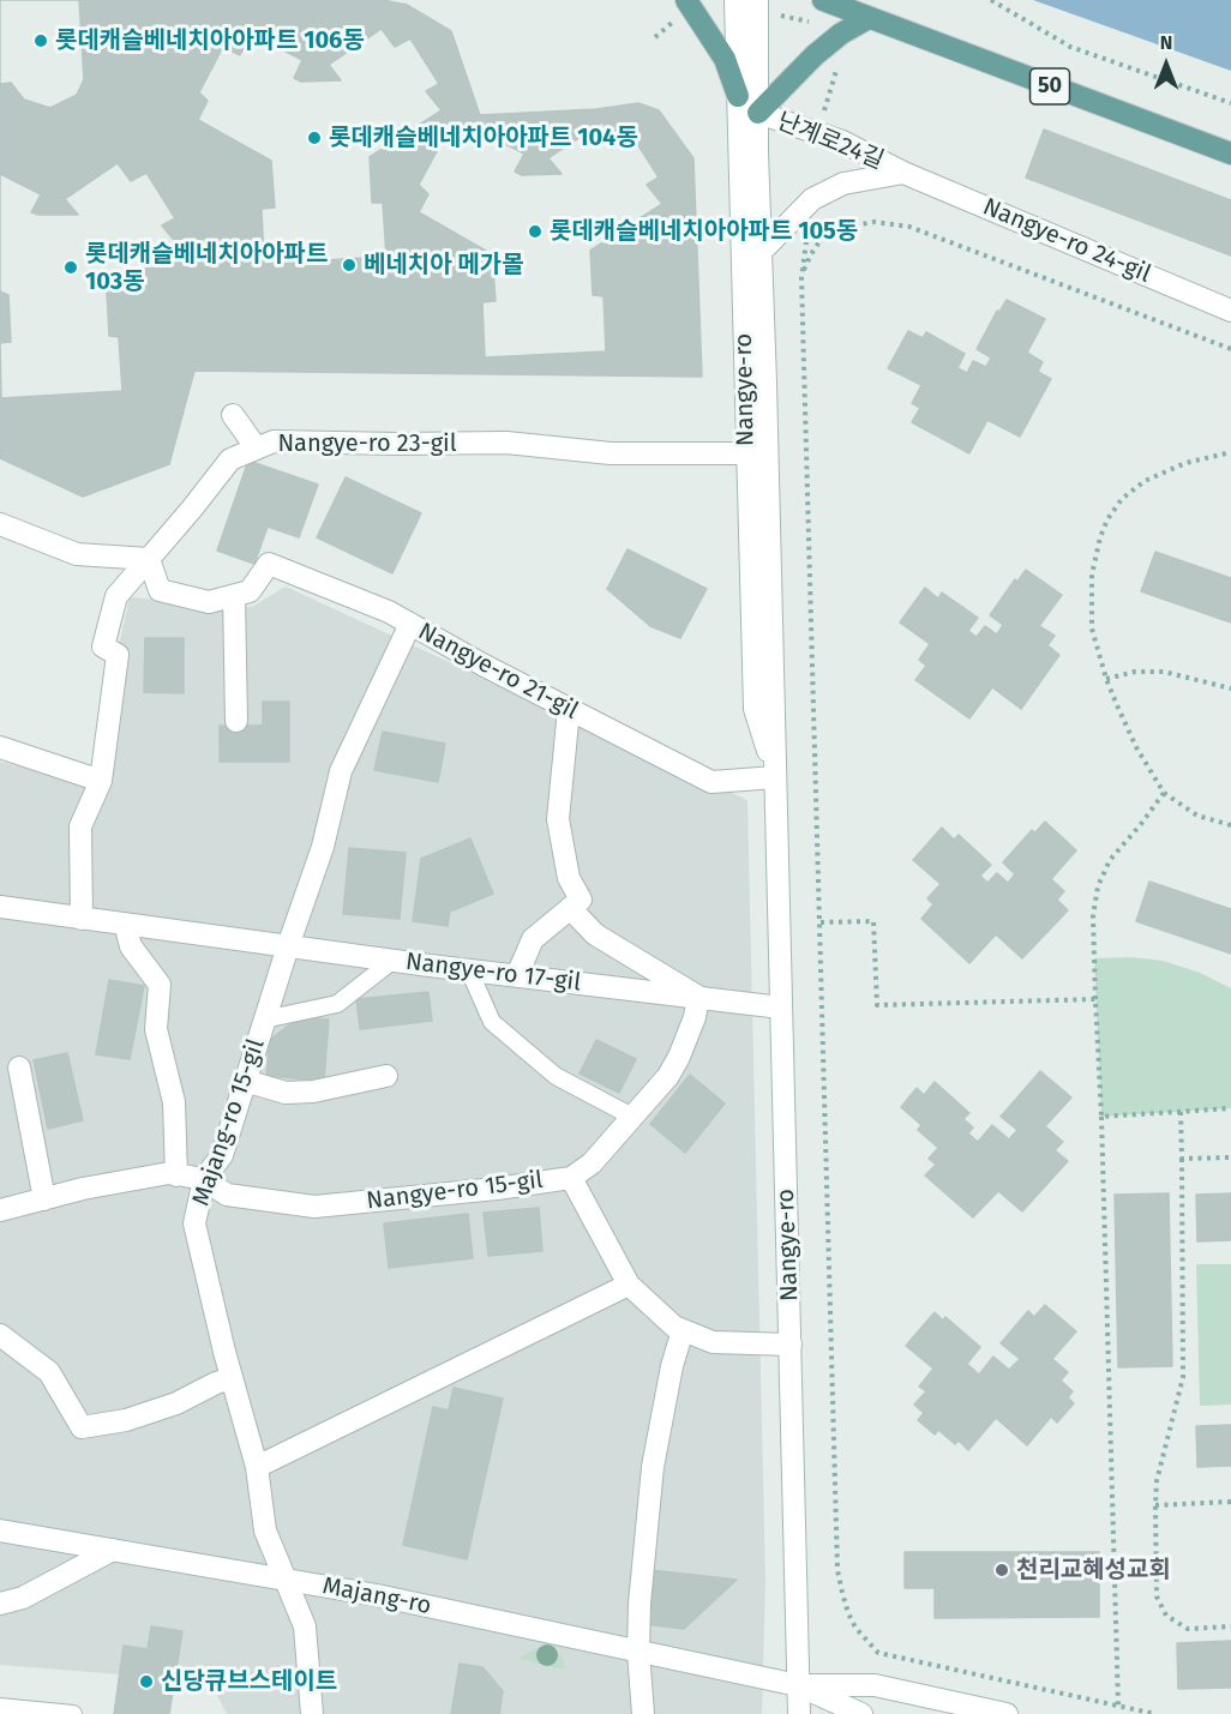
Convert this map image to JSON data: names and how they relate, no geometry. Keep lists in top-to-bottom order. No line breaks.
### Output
{"streets":{"main road":["50"],"street":["난계로24길","Nangye-ro 24-gil","Nangye-ro","Nangye-ro 23-gil","Nangye-ro 21-gil","Nangye-ro 17-gil","Majang-ro 15-gil","Nangye-ro 15-gil","Majang-ro"]},"crossings":[["난계로24길","Nangye-ro 24-gil"],["난계로24길","Nangye-ro"],["Nangye-ro","Nangye-ro 23-gil"],["Nangye-ro","Nangye-ro 21-gil"],["Nangye-ro","Nangye-ro 17-gil"],["Nangye-ro","Nangye-ro 15-gil"],["Nangye-ro","Majang-ro"],["Nangye-ro 17-gil","Majang-ro 15-gil"],["Majang-ro 15-gil","Nangye-ro 15-gil"],["Majang-ro 15-gil","Majang-ro"]],"places":["롯데캐슬베네치아아파트 106동","롯데캐슬베네치아아파트 104동","롯데캐슬베네치아아파트 105동","베네치아 메가몰","롯데캐슬베네치아아파트 103동","천리교혜성교회","신당큐브스테이트"],"north":"top"}
